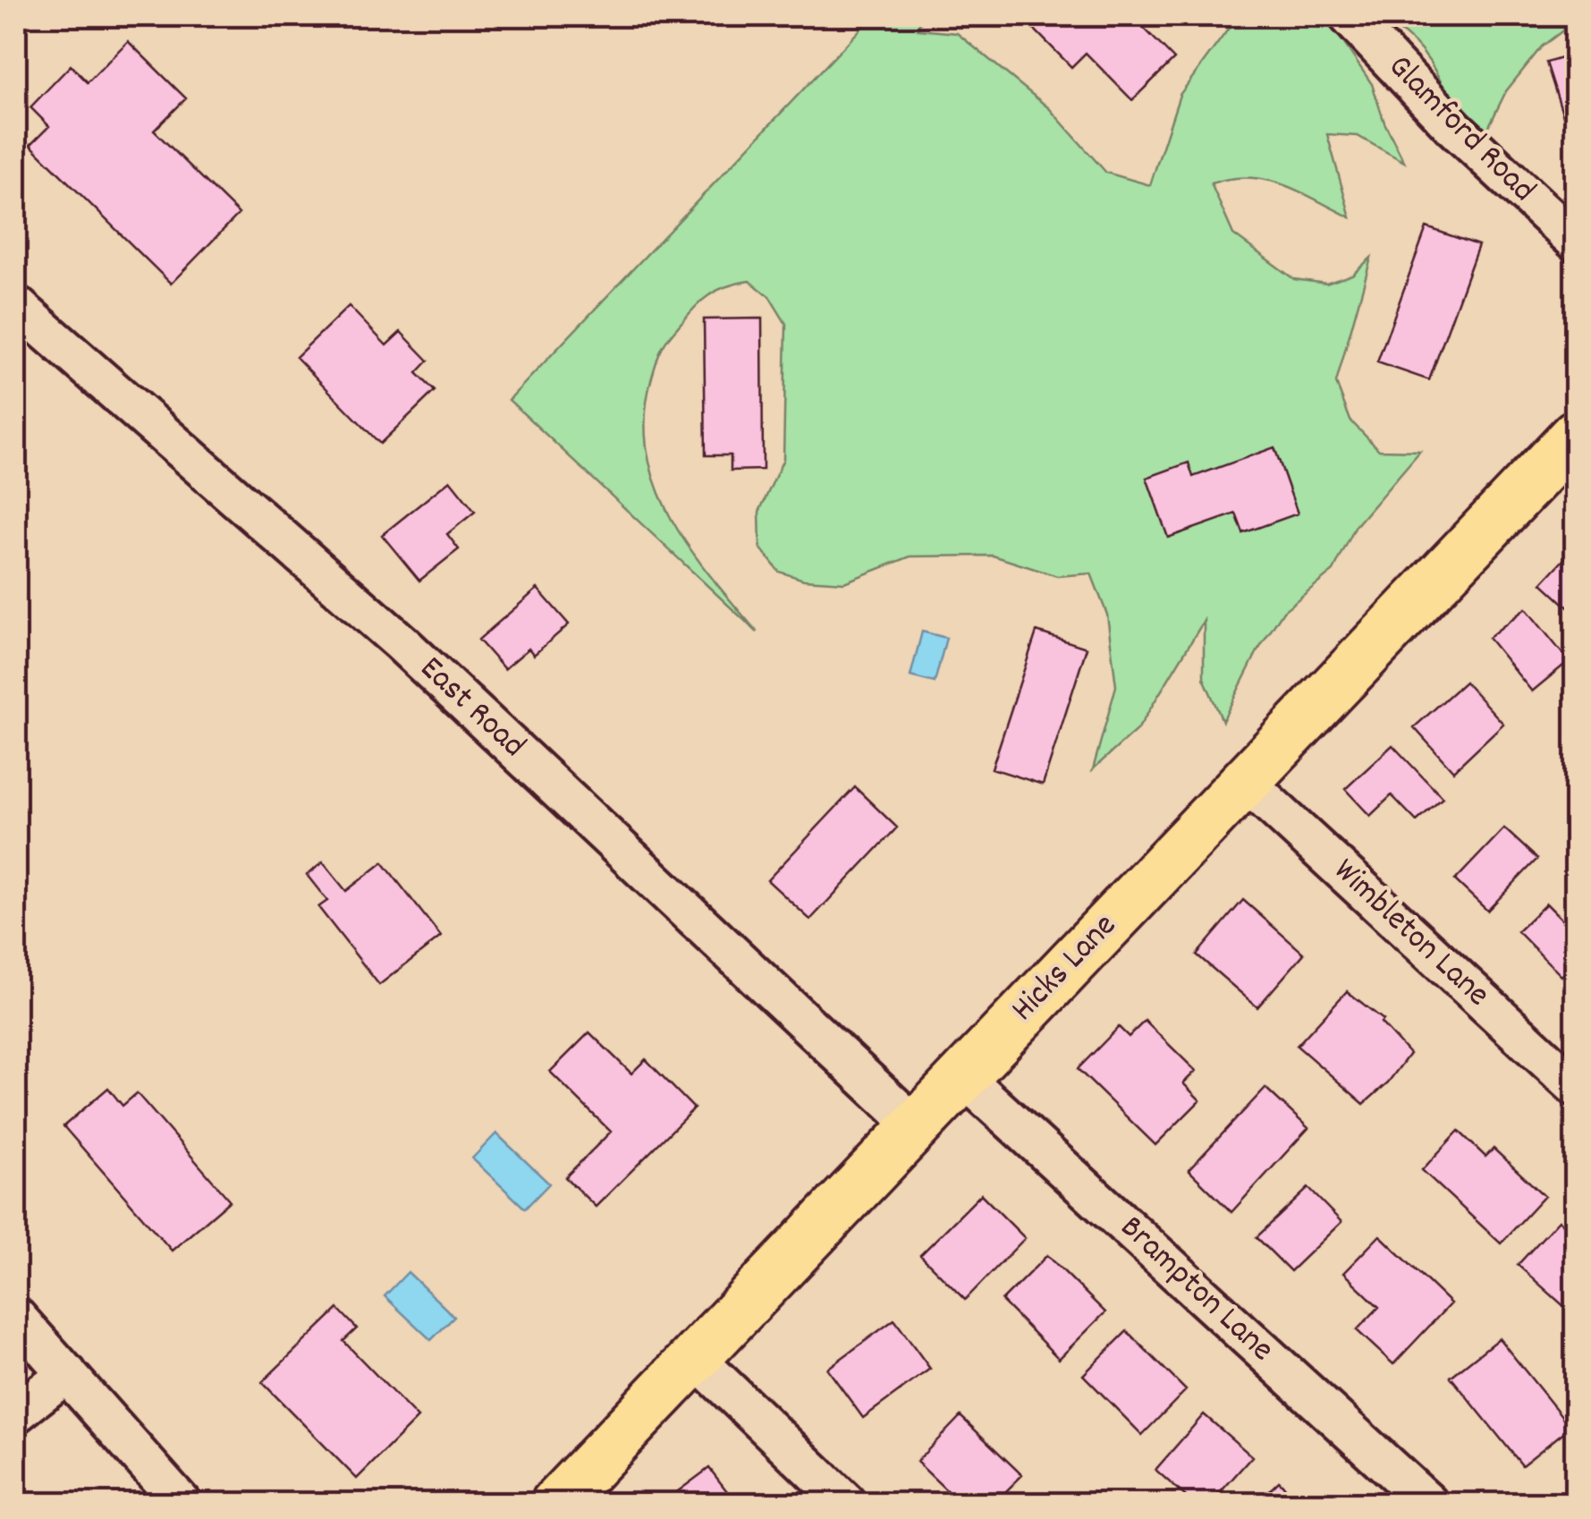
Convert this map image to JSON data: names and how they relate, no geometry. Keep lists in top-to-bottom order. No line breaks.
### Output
{"streets":{"main road":["Hicks Lane"],"street":["Glamford Road","East Road","Wimbleton Lane","Brampton Lane"]},"crossings":[["East Road","Hicks Lane"],["Wimbleton Lane","Hicks Lane"],["Hicks Lane","Brampton Lane"]]}
